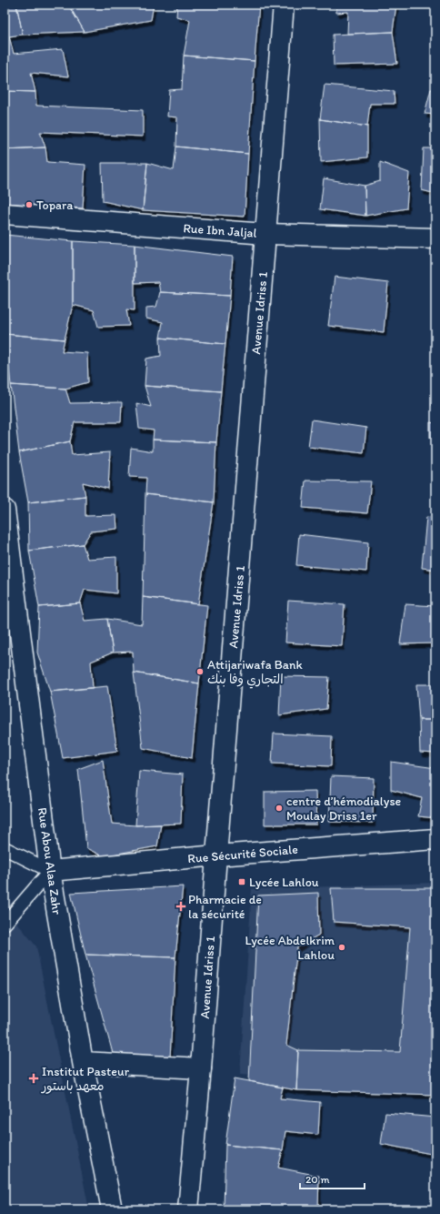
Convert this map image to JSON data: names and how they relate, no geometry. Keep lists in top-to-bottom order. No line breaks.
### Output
{"streets":{"street":["Rue Ibn Jaljal","Avenue Idriss 1","Rue Sécurité Sociale","Rue Abou Alaa Zahr"]},"crossings":[["Rue Ibn Jaljal","Avenue Idriss 1"],["Avenue Idriss 1","Rue Sécurité Sociale"],["Rue Sécurité Sociale","Rue Abou Alaa Zahr"]],"places":{"other":["Topara","Attijariwafa Bank التجاري وفا بنك","centre d’hémodialyse Moulay Driss 1er","Lycée Abdelkrim Lahlou"],"transit":["Lycée Lahlou"],"health":["Pharmacie de la sécurité","Institut Pasteur معهد باستور"]},"scale_bar":"20 m"}
